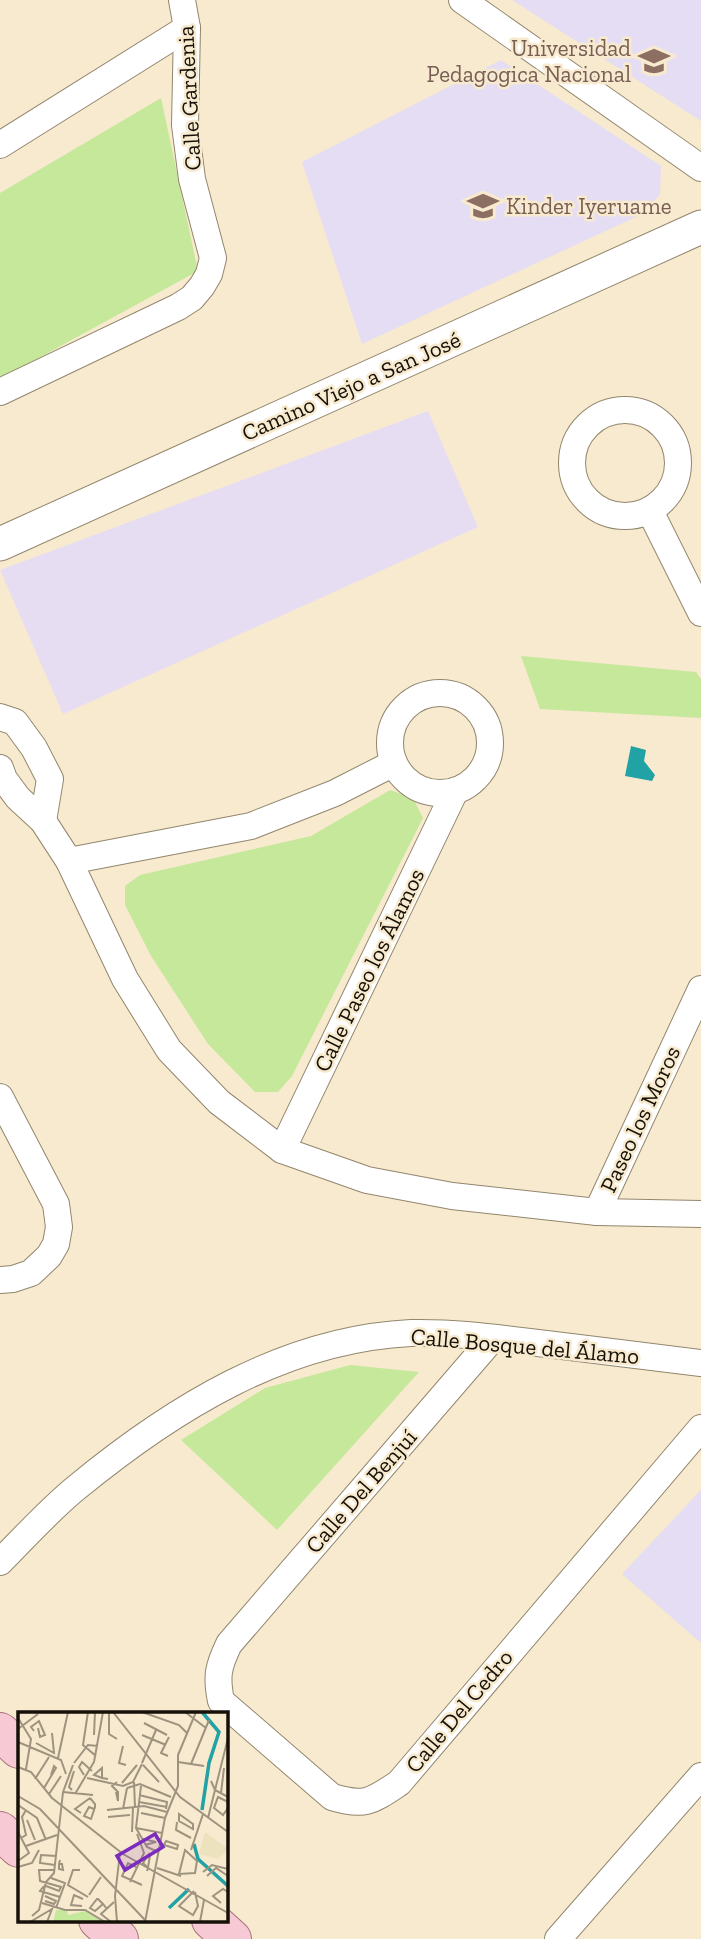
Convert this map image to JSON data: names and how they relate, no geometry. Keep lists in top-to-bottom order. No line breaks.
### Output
{"streets":{"street":["Calle Gardenia","Camino Viejo a San José","Calle Paseo los Álamos","Paseo los Moros","Calle Bosque del Álamo","Calle Del Benjuí","Calle Del Cedro"]},"crossings":[["Calle Bosque del Álamo","Calle Del Benjuí"],["Calle Del Benjuí","Calle Del Cedro"]],"places":{"school or university":["Universidad Pedagogica Nacional","Kinder Iyeruame"]}}
